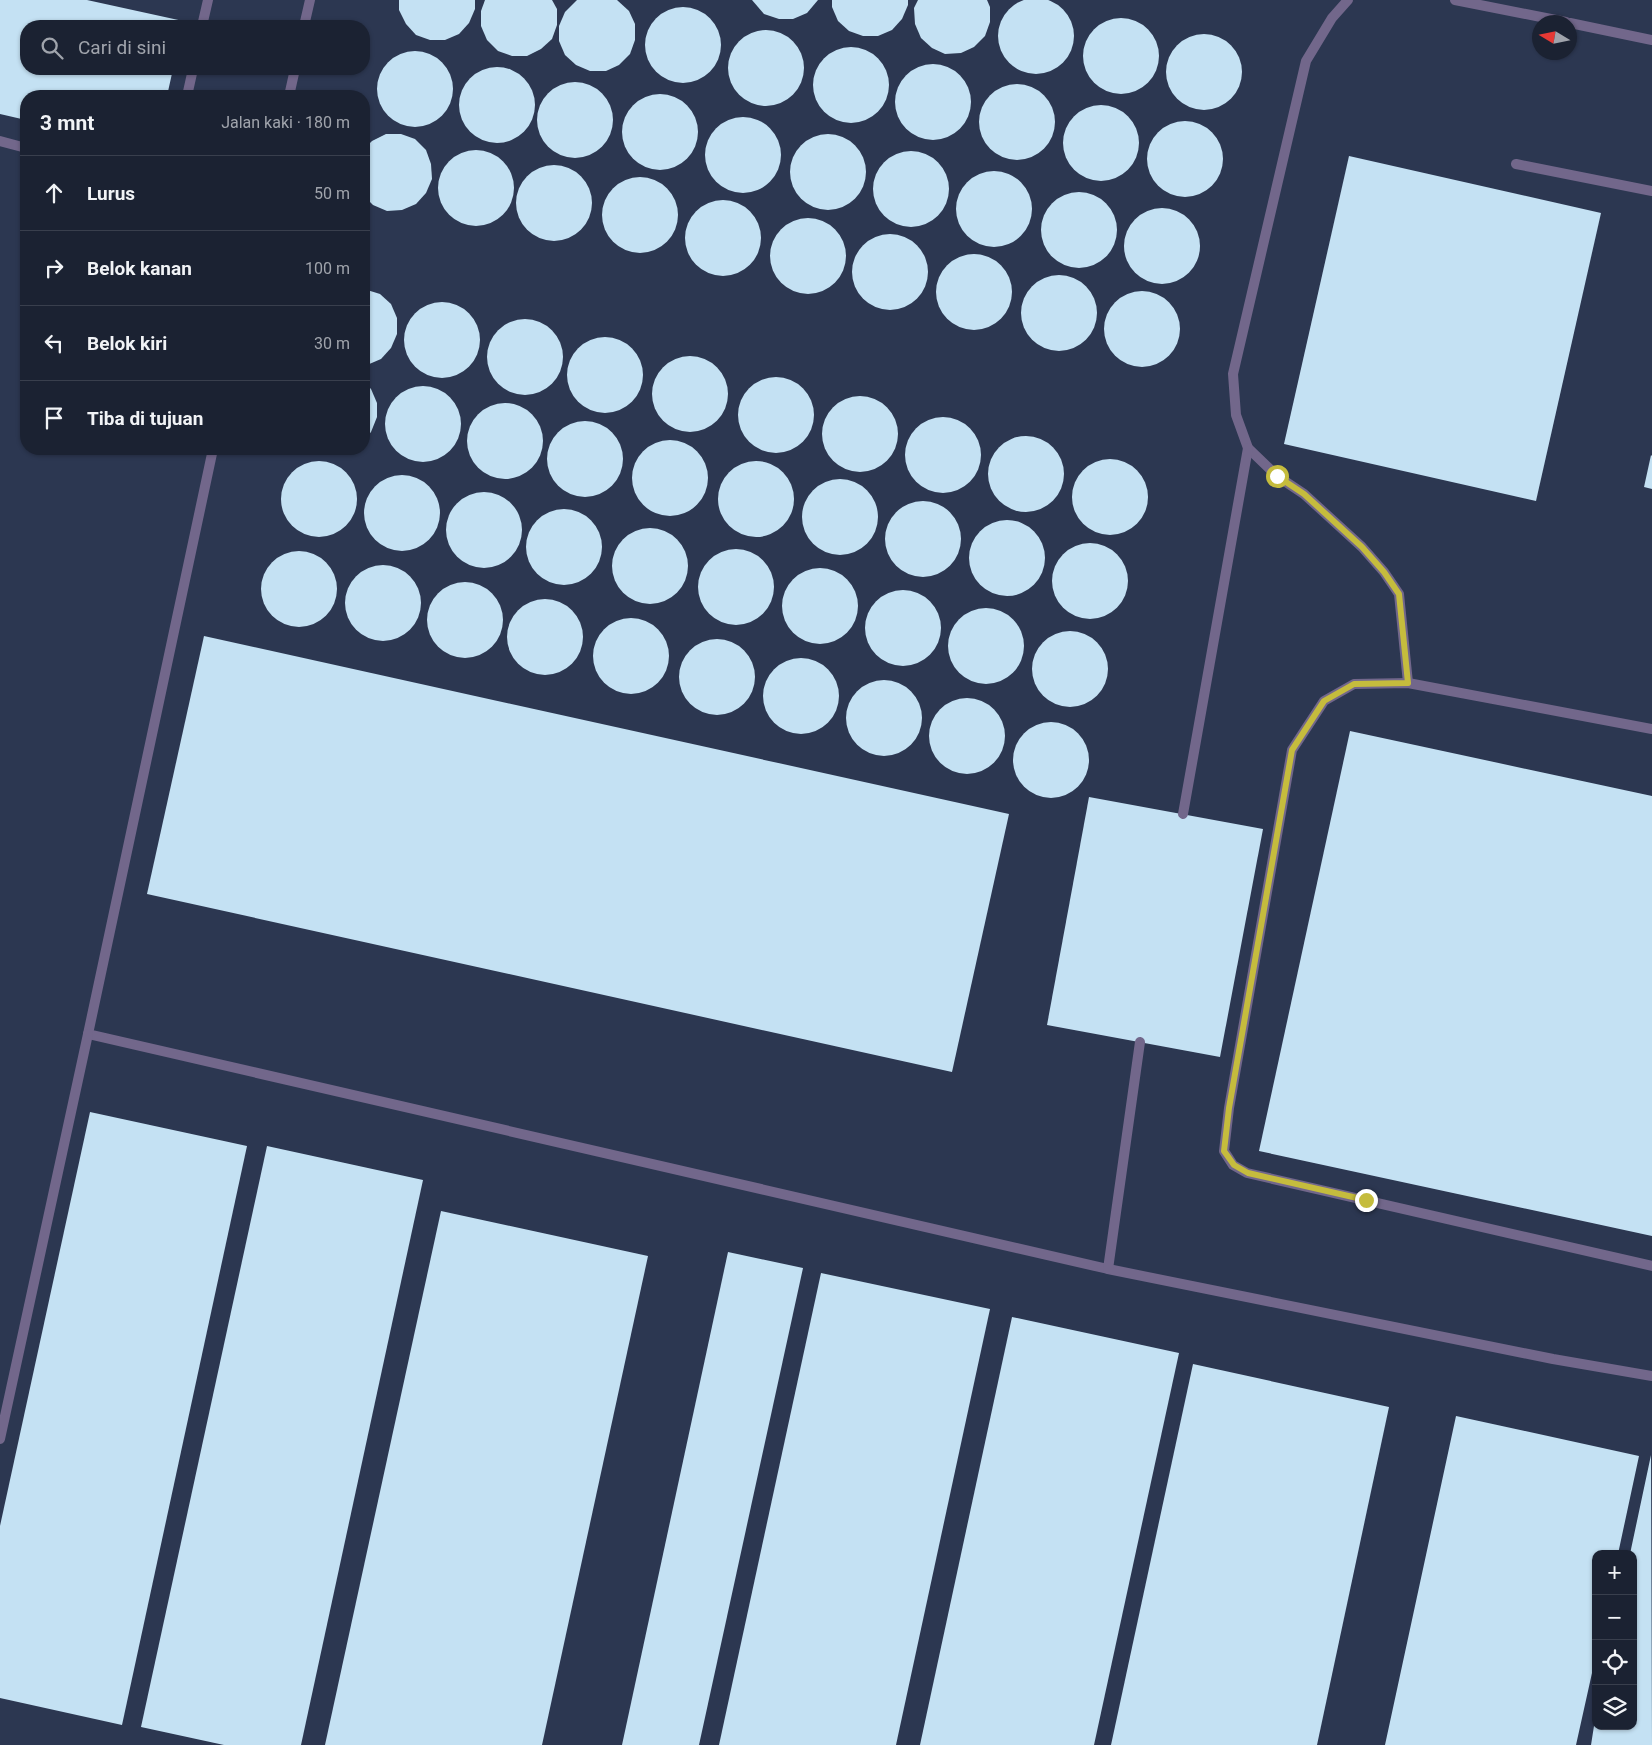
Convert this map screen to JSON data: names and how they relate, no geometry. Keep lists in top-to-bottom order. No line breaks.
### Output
{"north":"left","page":{"search":"Cari di sini","heading":["3 mnt","Jalan kaki · 180 m"],"list":[["Lurus","50 m"],["Belok kanan","100 m"],["Belok kiri","30 m"],"Tiba di tujuan"],"map_buttons":["+","−"]}}
